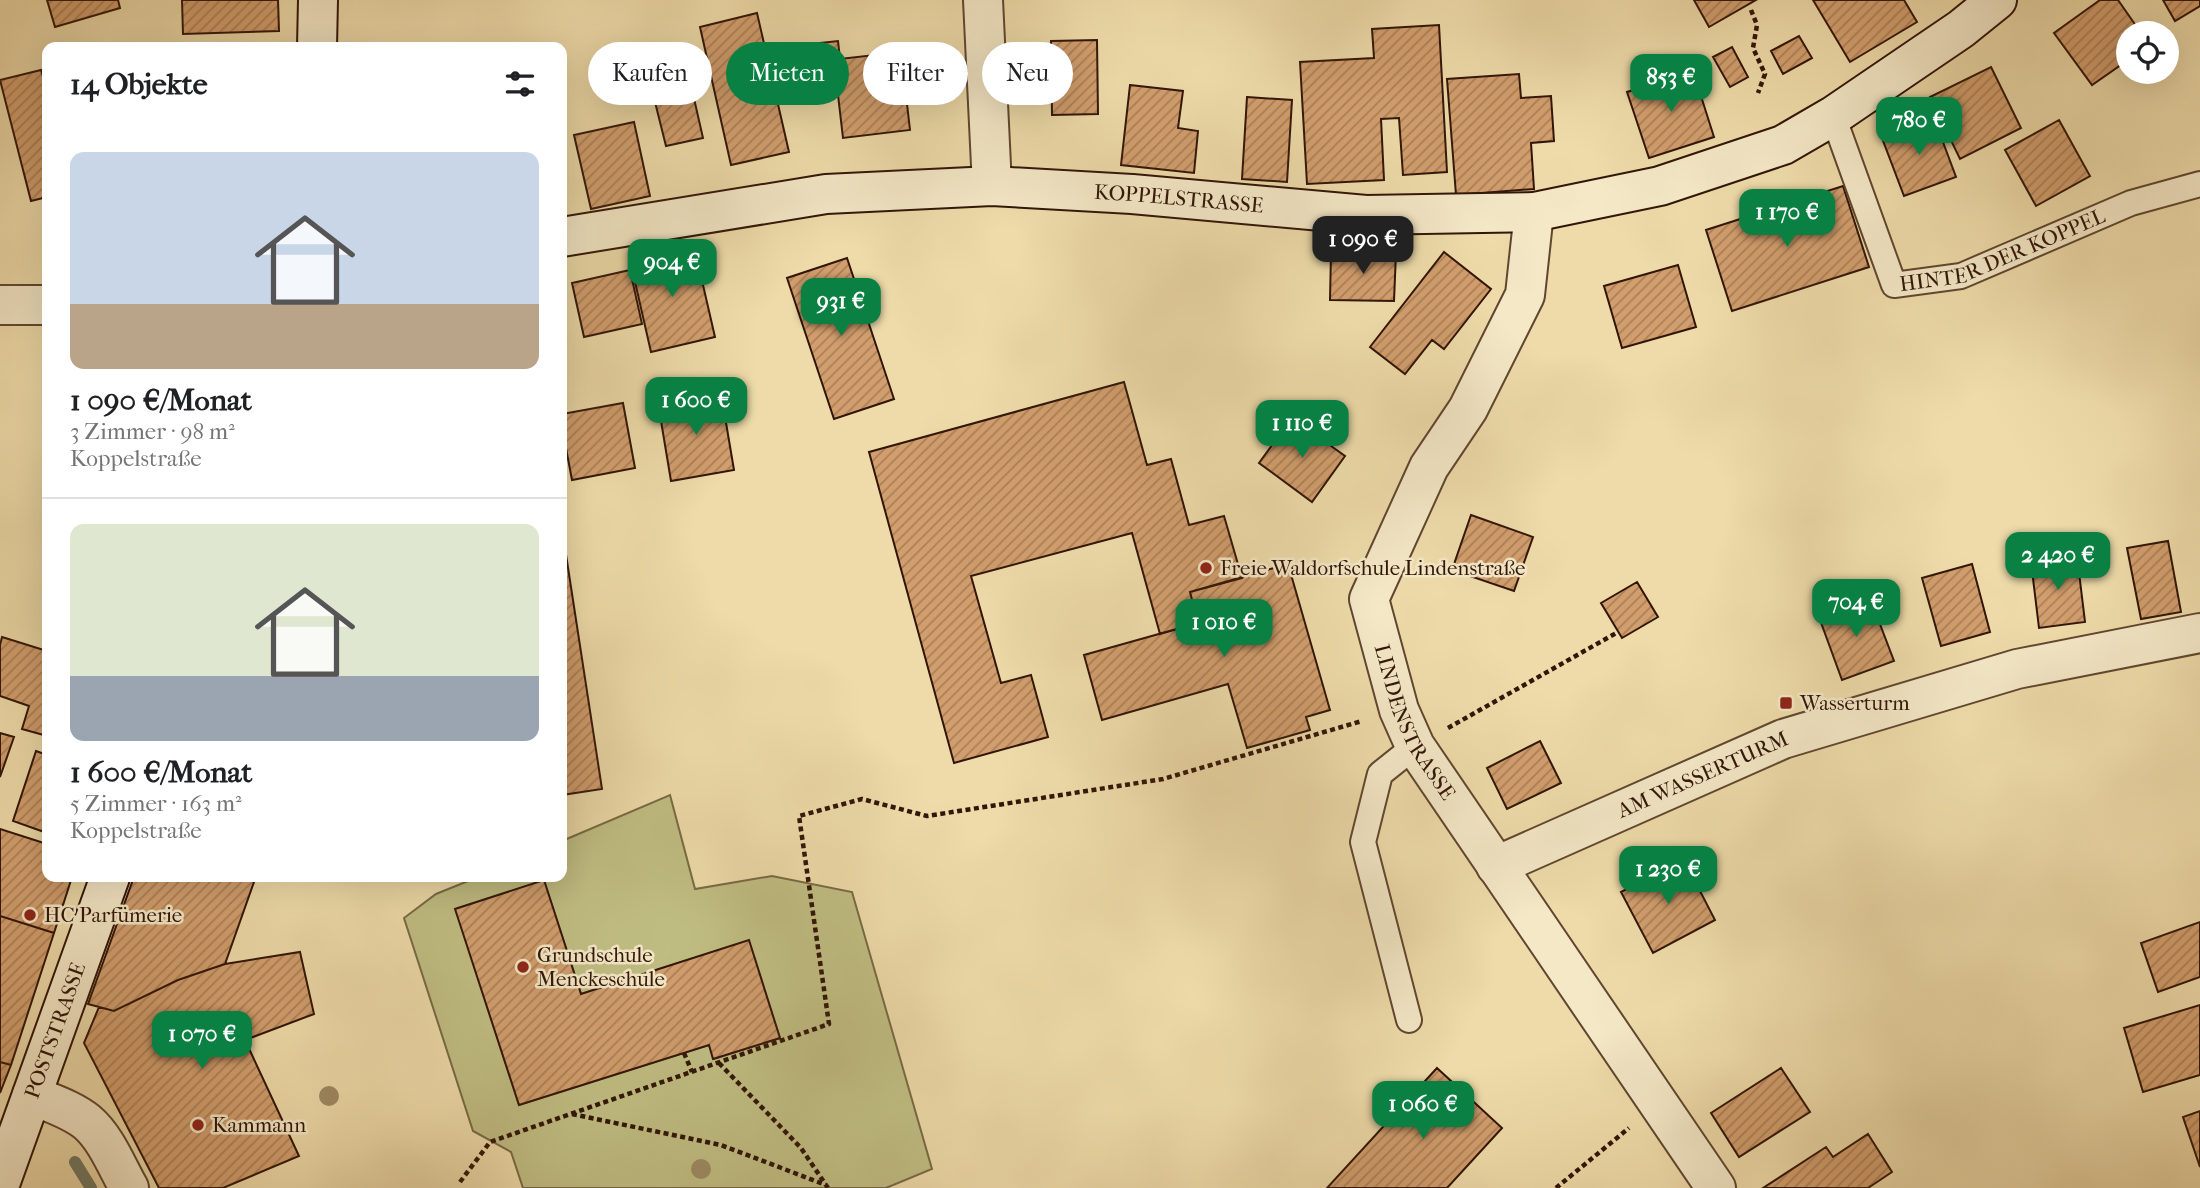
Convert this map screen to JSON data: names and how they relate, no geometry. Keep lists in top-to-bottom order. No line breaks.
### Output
{"streets":{"street":["KOPPELSTRASSE","LINDENSTRASSE","AM WASSERTURM","POSTSTRASSE"],"lane":["HINTER DER KOPPEL"]},"crossings":[["KOPPELSTRASSE","HINTER DER KOPPEL"],["KOPPELSTRASSE","LINDENSTRASSE"],["LINDENSTRASSE","AM WASSERTURM"]],"places":{"other":["Freie Waldorfschule Lindenstraße","HC Parfümerie","Grundschule Menckeschule","Kammann"],"transit":["Wasserturm"]},"page":{"chip":["Kaufen","Mieten","Filter","Neu"],"heading":"14 Objekte","price":["853 €","780 €","1 170 €","1 090 €","904 €","931 €","1 600 €","1 110 €","2 420 €","704 €","1 010 €","1 230 €","1 070 €","1 060 €"],"list":[{"name":"1 090 €/Monat","note":"3 Zimmer · 98 m² · Koppelstraße"},{"name":"1 600 €/Monat","note":"5 Zimmer · 163 m² · Koppelstraße"}]}}
